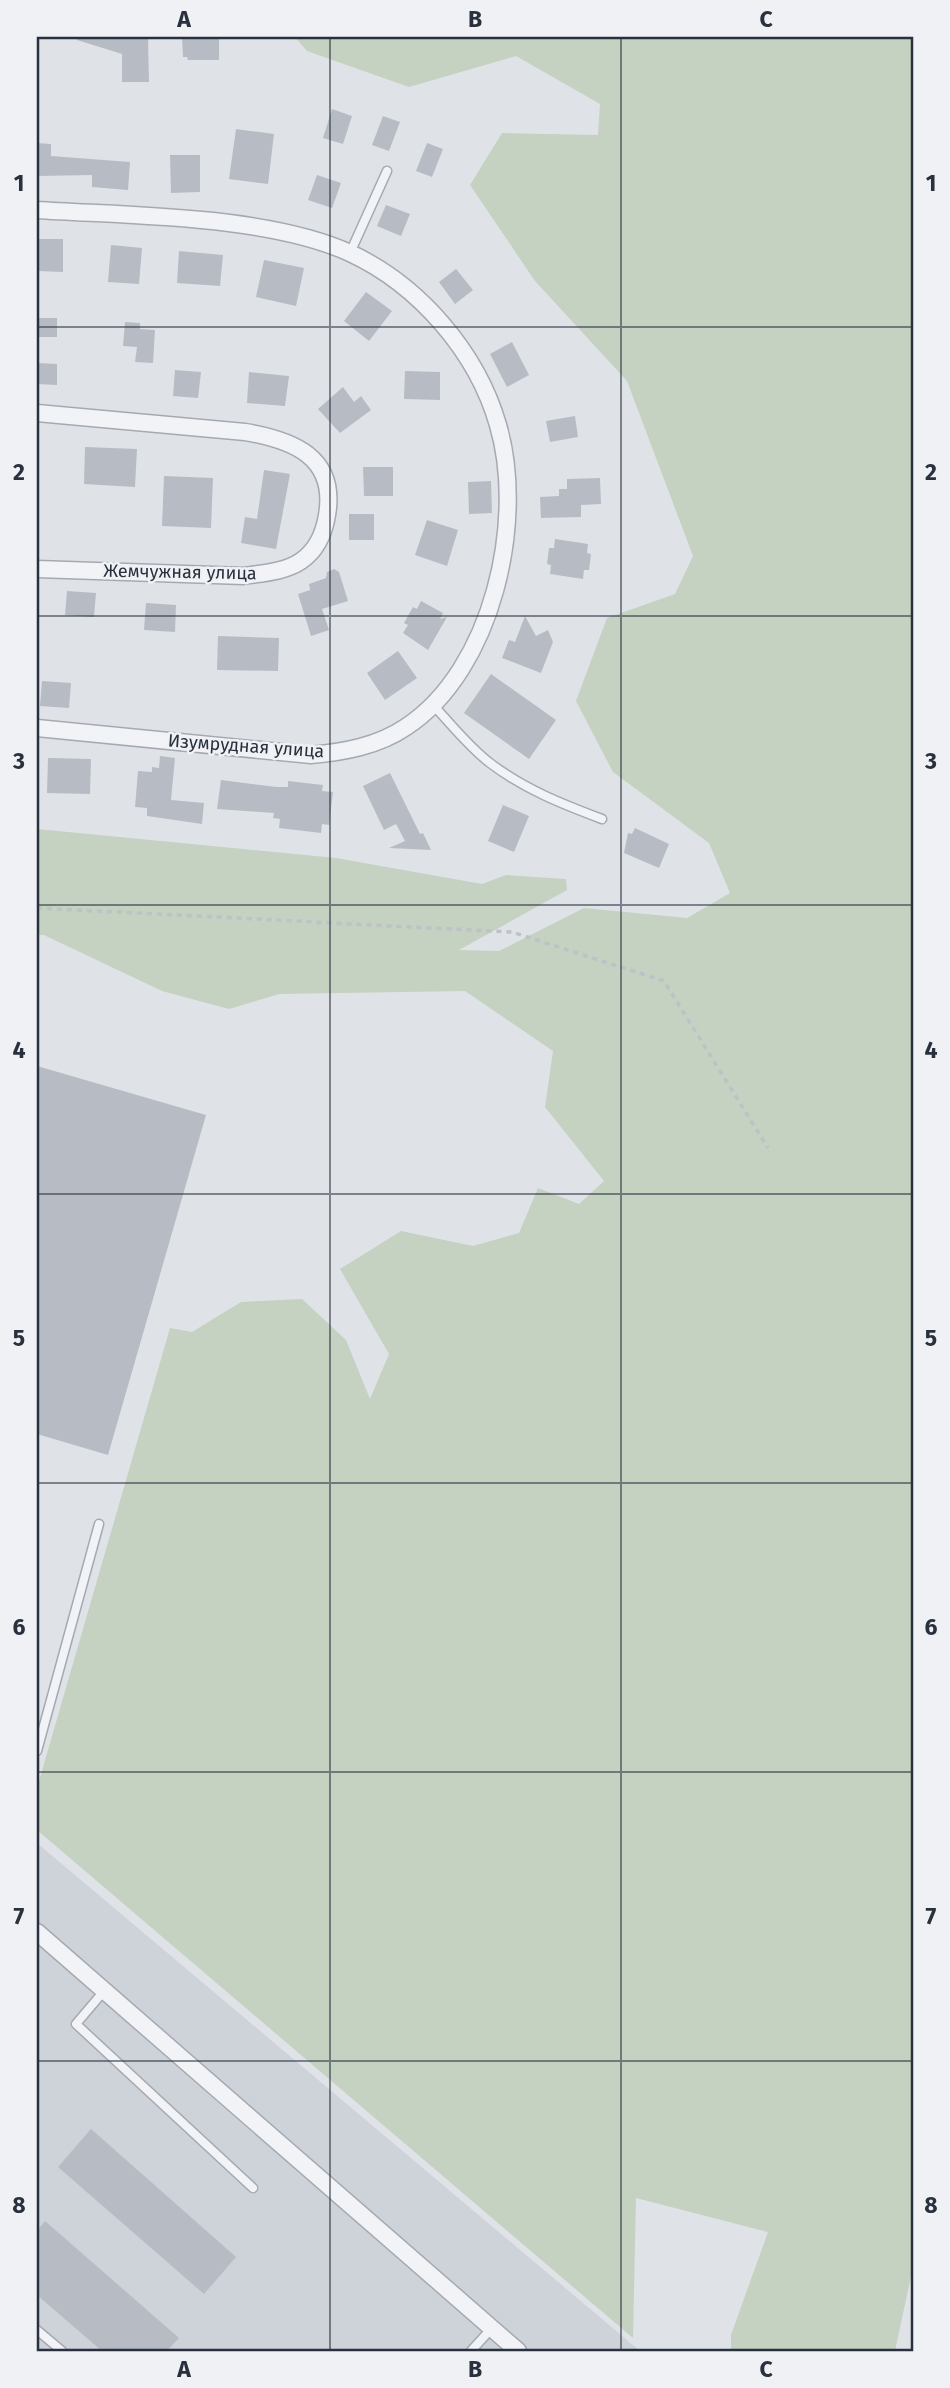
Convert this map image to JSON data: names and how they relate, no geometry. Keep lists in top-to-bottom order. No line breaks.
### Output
{"streets":{"street":["Жемчужная улица","Изумрудная улица"]},"grid":{"columns":["A","B","C"],"rows":["1","2","3","4","5","6","7","8"]}}
